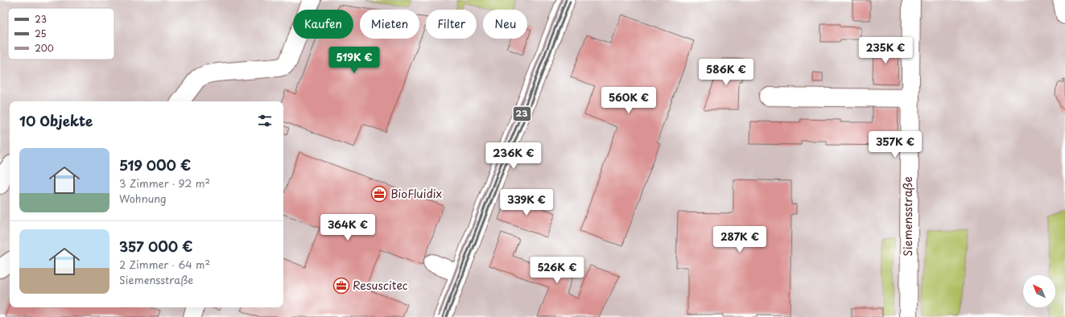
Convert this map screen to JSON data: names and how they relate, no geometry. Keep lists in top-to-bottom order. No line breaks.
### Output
{"streets":{"street":["Siemensstraße"]},"places":{"office":["BioFluidix","Resuscitec"]},"lines":["transit line 23","transit line 200","transit line 25"],"legend":["23","25","200"],"north":"top left","page":{"chip":["Kaufen","Mieten","Filter","Neu"],"price":["235K €","519K €","586K €","560K €","357K €","236K €","339K €","364K €","287K €","526K €"],"heading":"10 Objekte","list":[{"name":"519 000 €","note":"3 Zimmer · 92 m² · Wohnung"},{"name":"357 000 €","note":"2 Zimmer · 64 m² · Siemensstraße"}]}}
